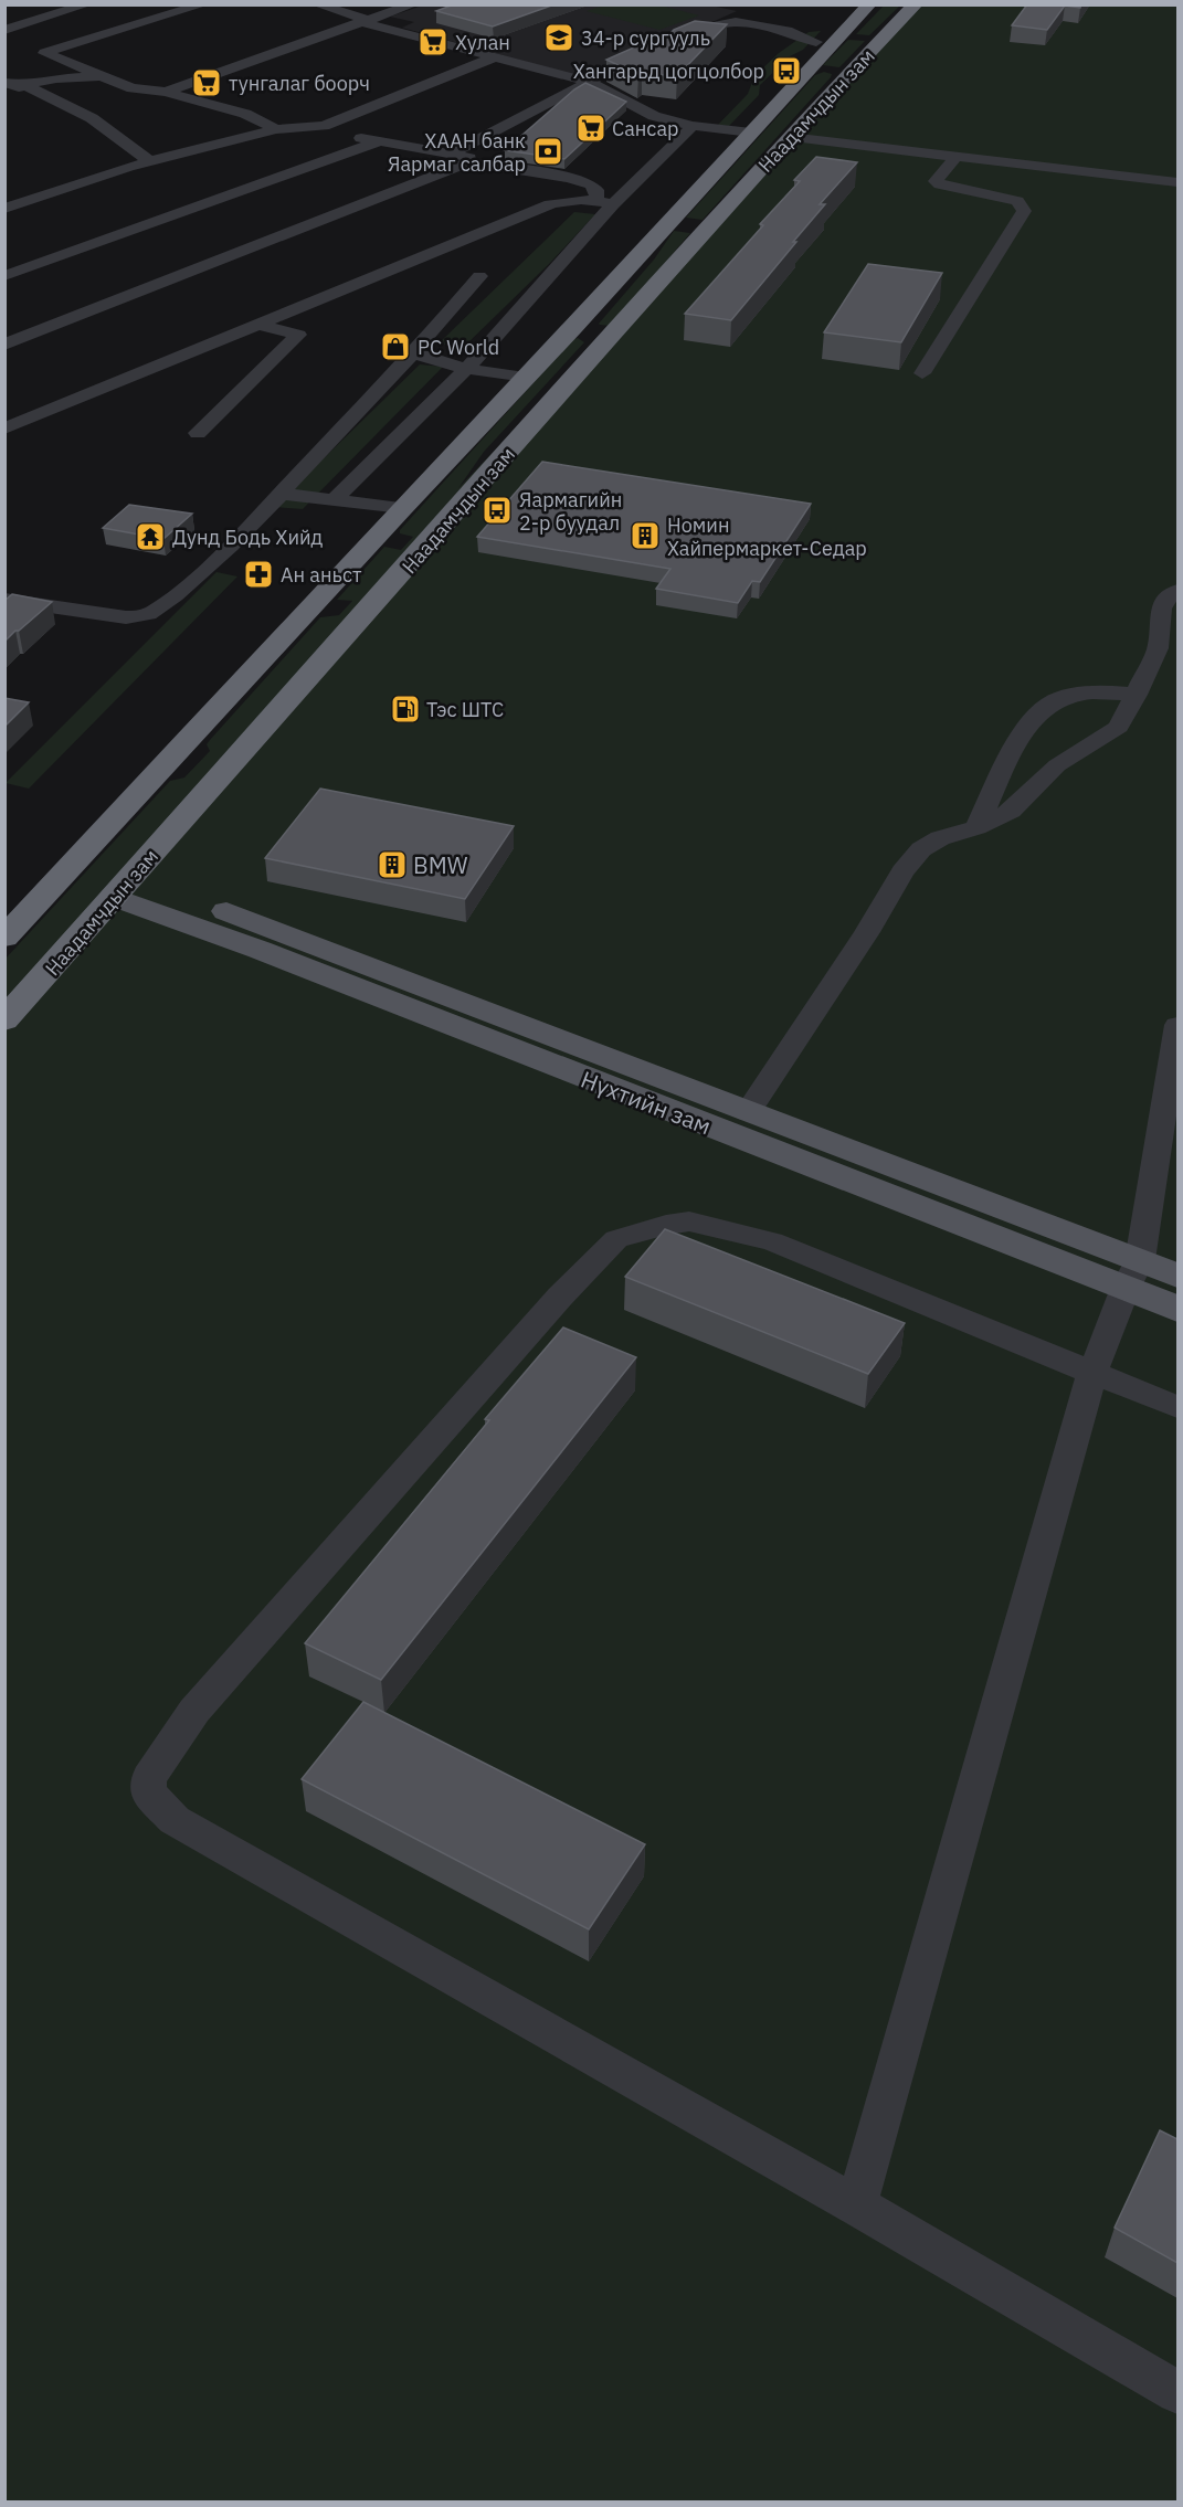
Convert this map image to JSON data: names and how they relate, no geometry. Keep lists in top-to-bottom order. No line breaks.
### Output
{"streets":{"highway":["Наадамчдын зам"],"main road":["Нүхтийн зам"]},"crossings":[["Наадамчдын зам","Нүхтийн зам"]],"places":{"school or university":["34-р сургууль"],"supermarket":["Хулан","тунгалаг боорч","Сансар"],"bus stop":["Хангарьд цогцолбор","Яармагийн 2-р буудал"],"bank":["ХААН банк Яармаг салбар"],"shop":["PC World"],"building":["Номин Хайпермаркет-Седар","BMW"],"temple":["Дунд Бодь Хийд"],"pharmacy":["Ан аньст"],"fuel station":["Тэс ШТС"]}}
